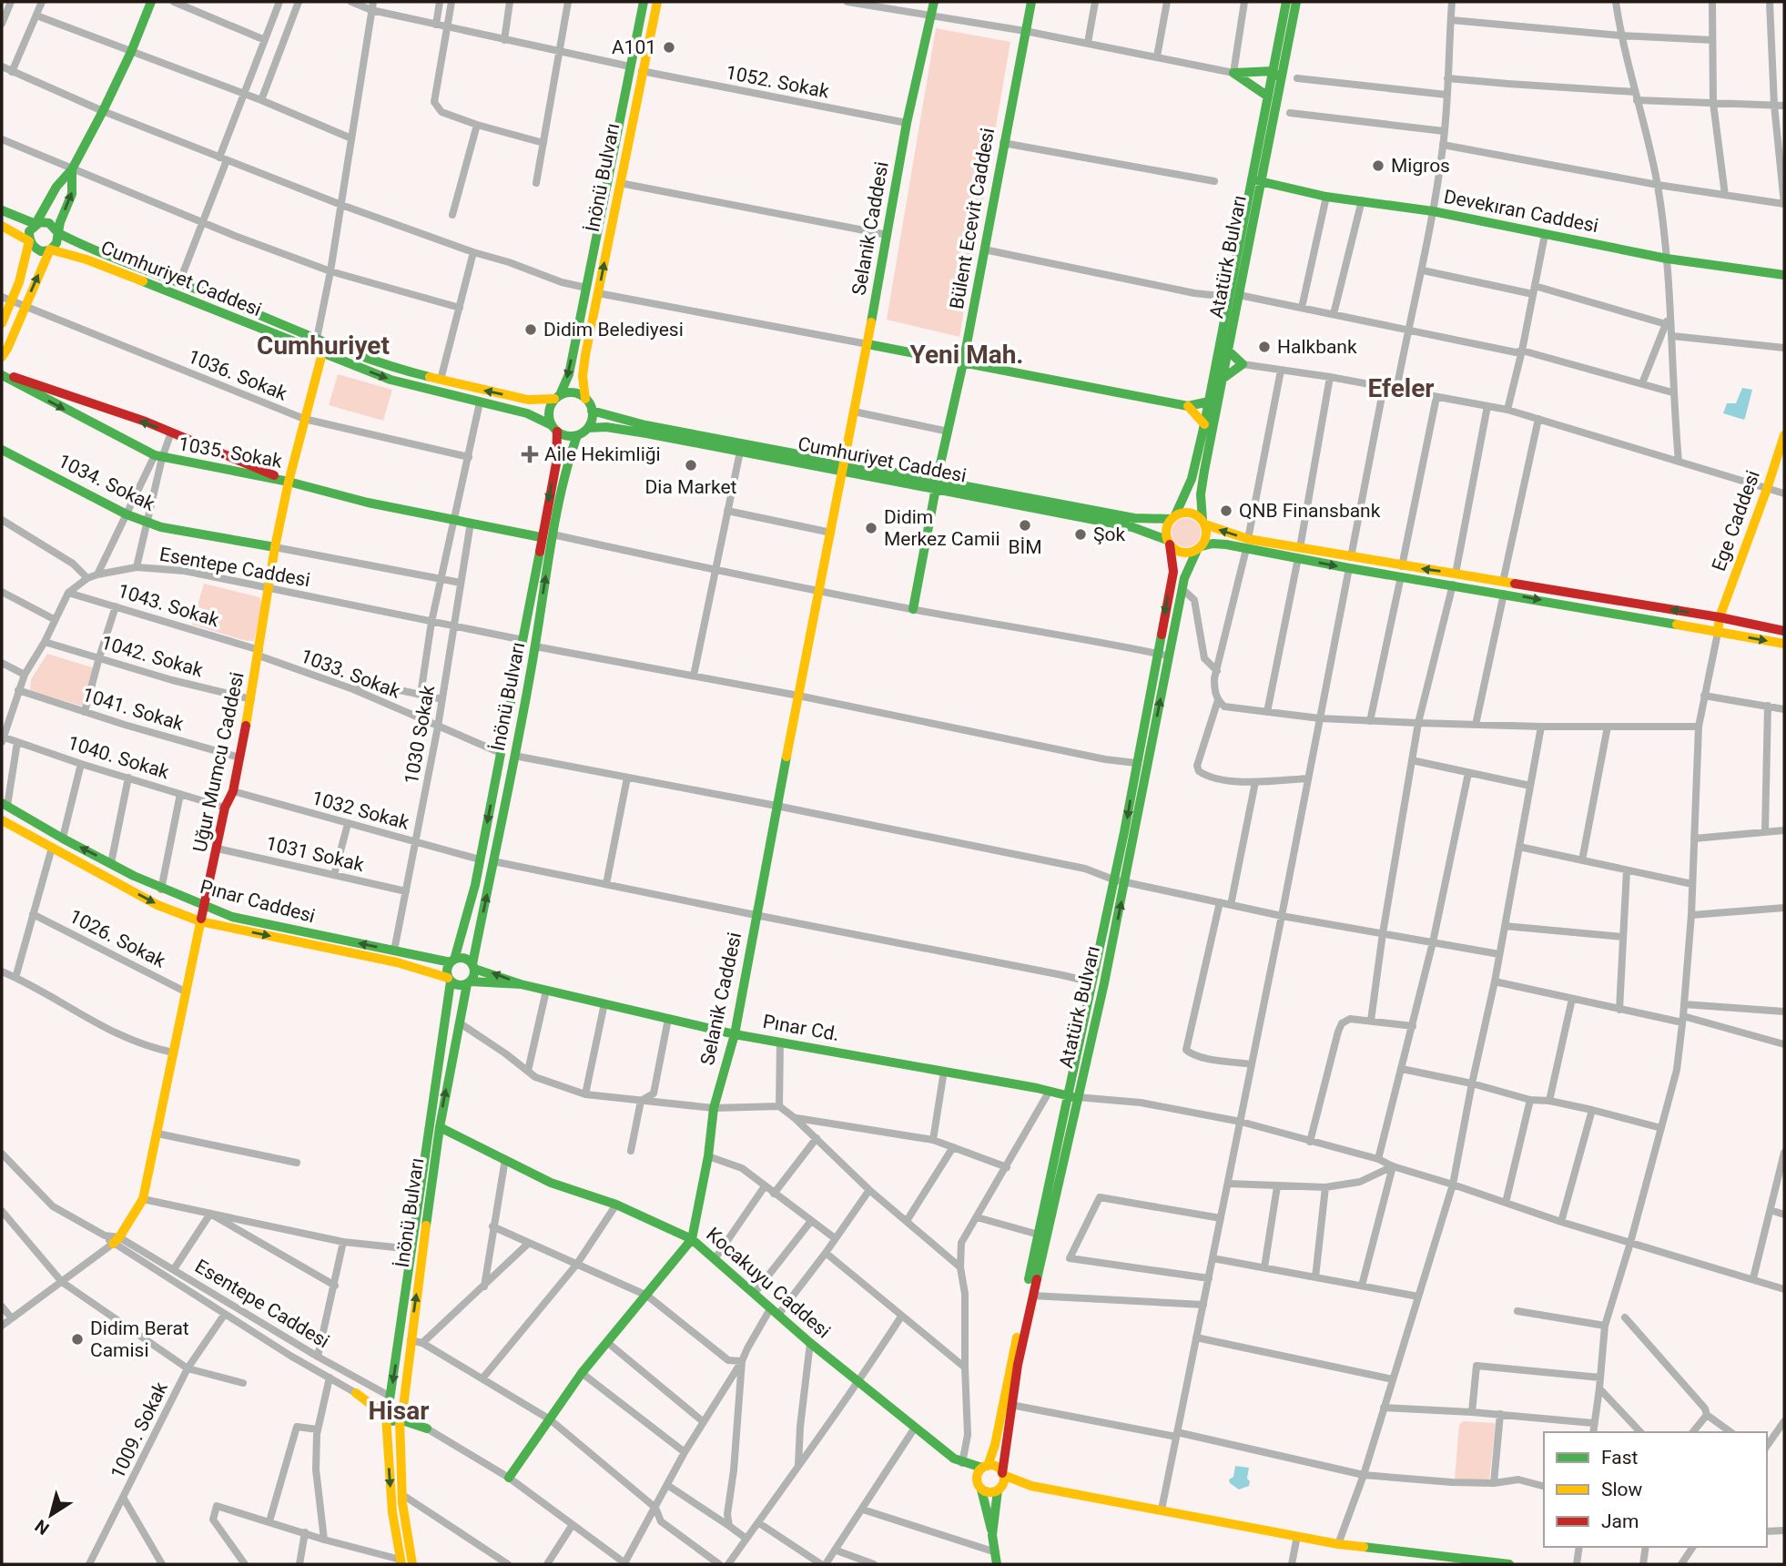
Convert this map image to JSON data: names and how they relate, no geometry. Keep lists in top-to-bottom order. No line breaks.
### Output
{"streets":{"main road":["İnönü Bulvarı","Devekıran Caddesi","Bülent Ecevit Caddesi","Selanik Caddesi","Atatürk Bulvarı","Cumhuriyet Caddesi","1035. Sokak","1034. Sokak","Ege Caddesi","Uğur Mumcu Caddesi","Pınar Caddesi","Pınar Cd.","Kocakuyu Caddesi"],"street":["1052. Sokak","1036. Sokak","Esentepe Caddesi","1043. Sokak","1042. Sokak","1033. Sokak","1041. Sokak","1030 Sokak","1040. Sokak","1032 Sokak","1031 Sokak","1026. Sokak","1009. Sokak"]},"crossings":[["1052. Sokak","İnönü Bulvarı"],["1052. Sokak","Selanik Caddesi"],["İnönü Bulvarı","Cumhuriyet Caddesi"],["İnönü Bulvarı","Esentepe Caddesi"],["İnönü Bulvarı","1033. Sokak"],["İnönü Bulvarı","1032 Sokak"],["İnönü Bulvarı","Pınar Caddesi"],["İnönü Bulvarı","Kocakuyu Caddesi"],["Devekıran Caddesi","Atatürk Bulvarı"],["Bülent Ecevit Caddesi","Cumhuriyet Caddesi"],["Selanik Caddesi","Cumhuriyet Caddesi"],["Selanik Caddesi","Pınar Cd."],["Selanik Caddesi","Kocakuyu Caddesi"],["Atatürk Bulvarı","Cumhuriyet Caddesi"],["Atatürk Bulvarı","Pınar Cd."],["Atatürk Bulvarı","Kocakuyu Caddesi"],["Cumhuriyet Caddesi","Uğur Mumcu Caddesi"],["1036. Sokak","Uğur Mumcu Caddesi"],["1035. Sokak","Uğur Mumcu Caddesi"],["1034. Sokak","Uğur Mumcu Caddesi"],["Esentepe Caddesi","1043. Sokak"],["Esentepe Caddesi","1042. Sokak"],["Esentepe Caddesi","1041. Sokak"],["Esentepe Caddesi","1030 Sokak"],["Esentepe Caddesi","1040. Sokak"],["Esentepe Caddesi","Uğur Mumcu Caddesi"],["Esentepe Caddesi","1009. Sokak"],["1043. Sokak","1033. Sokak"],["1043. Sokak","Uğur Mumcu Caddesi"],["1042. Sokak","Uğur Mumcu Caddesi"],["1033. Sokak","1030 Sokak"],["1033. Sokak","Uğur Mumcu Caddesi"],["1041. Sokak","Uğur Mumcu Caddesi"],["1030 Sokak","1032 Sokak"],["1030 Sokak","1031 Sokak"],["1030 Sokak","Pınar Caddesi"],["1040. Sokak","Uğur Mumcu Caddesi"],["Uğur Mumcu Caddesi","1032 Sokak"],["Uğur Mumcu Caddesi","1031 Sokak"],["Uğur Mumcu Caddesi","Pınar Caddesi"],["Uğur Mumcu Caddesi","1026. Sokak"]],"districts":["Cumhuriyet","Yeni Mah.","Efeler","Hisar"],"places":{"other":["A101","Migros","Didim Belediyesi","Halkbank","Dia Market","QNB Finansbank","BİM","Didim Merkez Camii","Şok","Didim Berat Camisi"],"health":["Aile Hekimliği"]},"legend":["Fast","Slow","Jam"],"north":"bottom left"}
